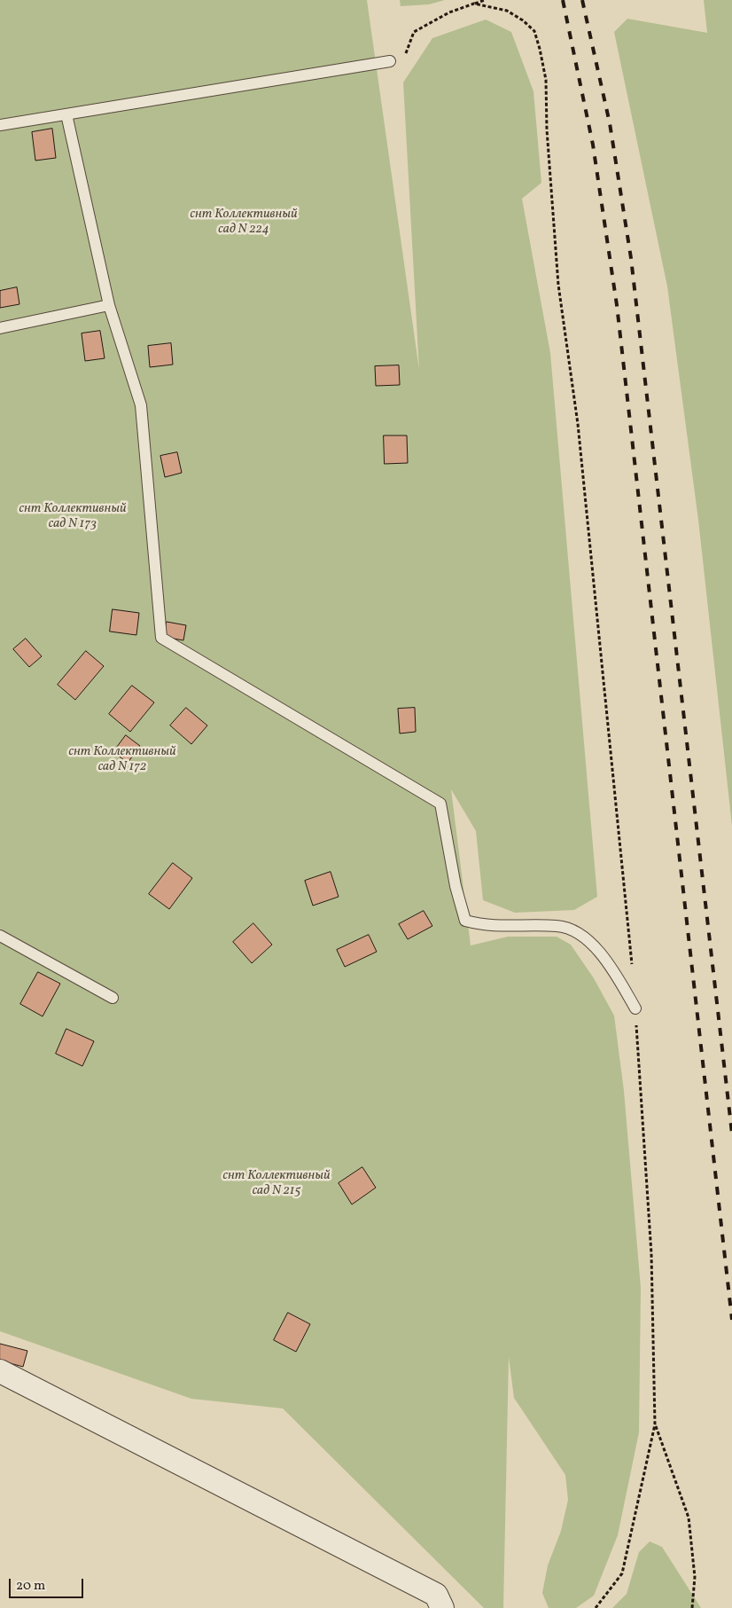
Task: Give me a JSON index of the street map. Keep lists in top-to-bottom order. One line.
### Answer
{"parks":["снт Коллективный сад N 224","снт Коллективный сад N 173","снт Коллективный сад N 172","снт Коллективный сад N 215"],"scale_bar":"20 m"}
